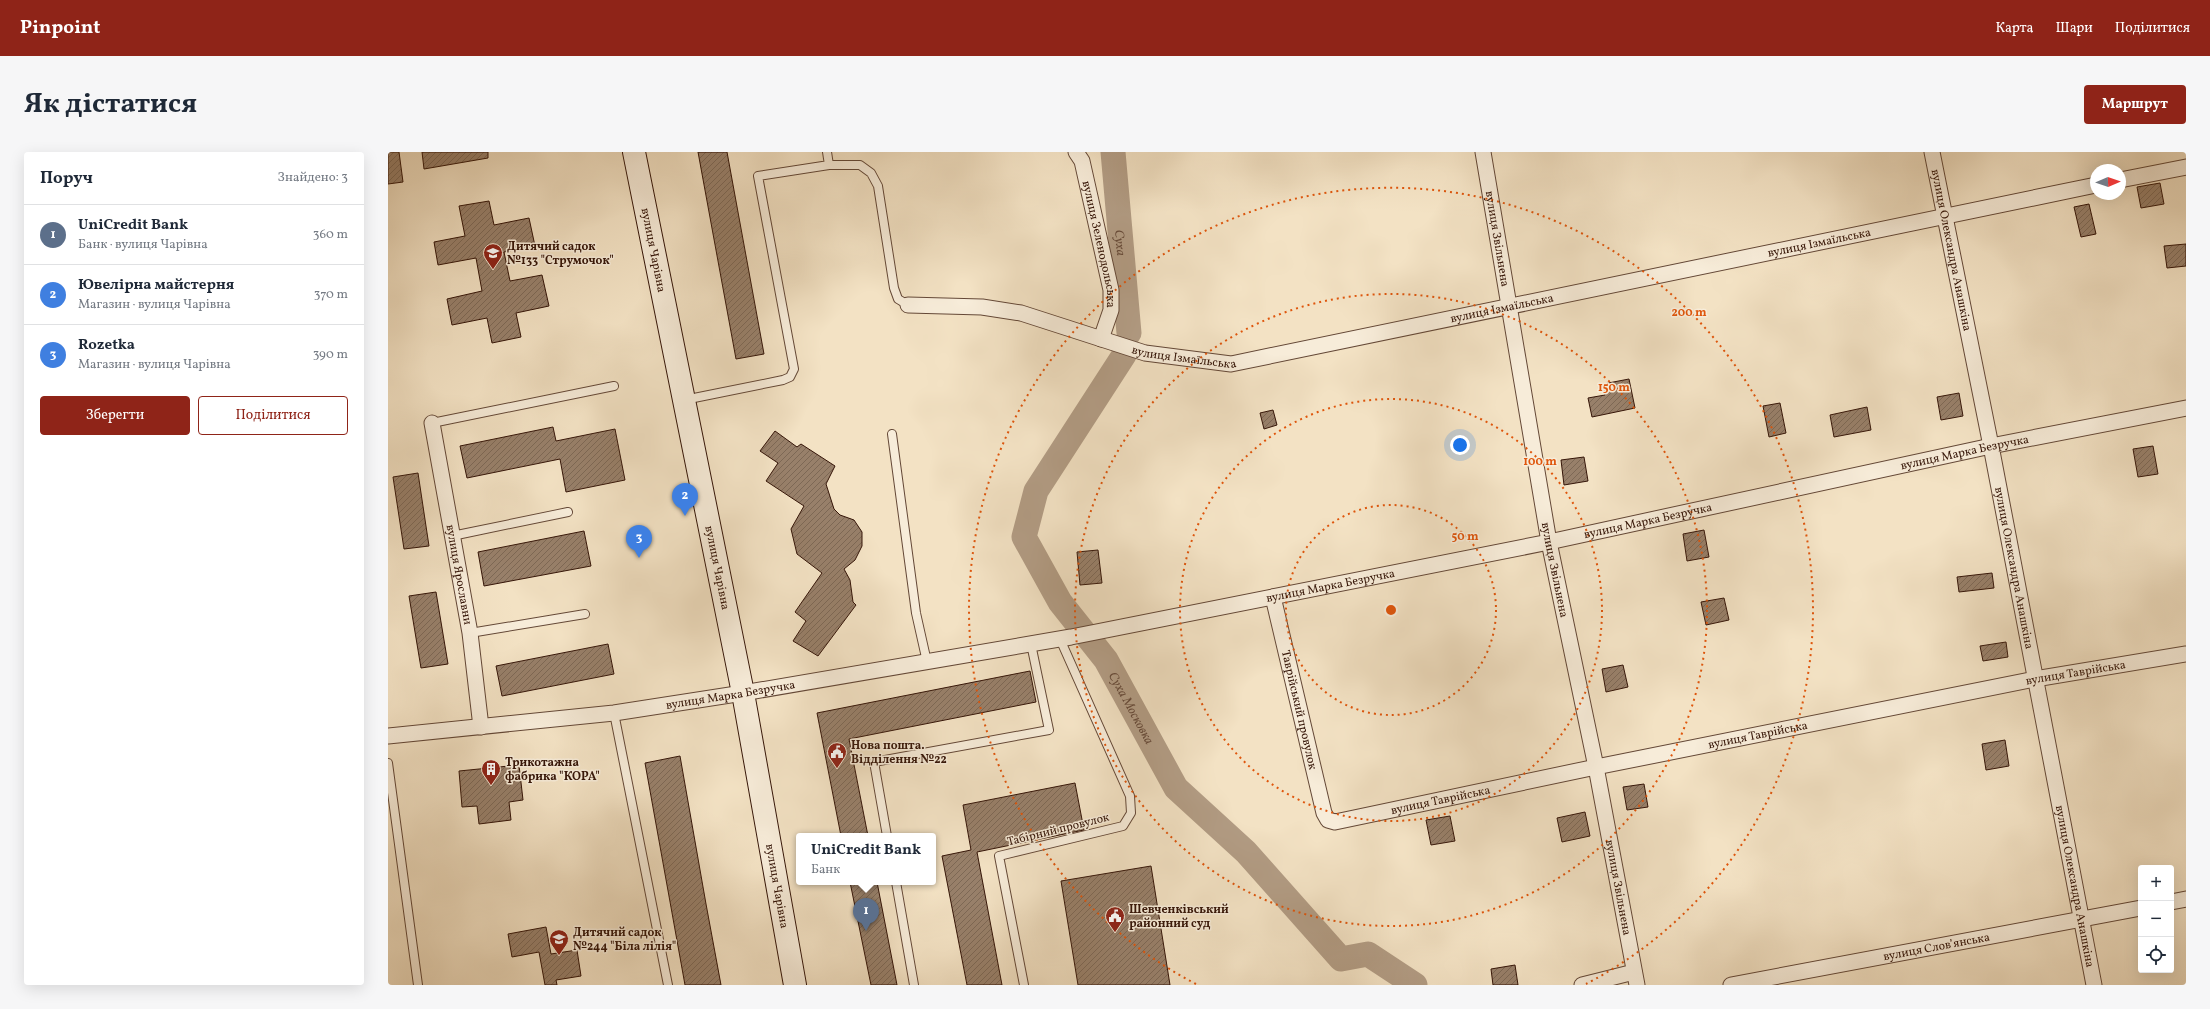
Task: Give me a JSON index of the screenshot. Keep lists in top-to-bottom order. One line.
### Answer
{"streets":{"street":["вулиця Звільнена","вулиця Ізмаїльська","вулиця Зеленодольська","вулиця Чарівна","вулиця Олександра Анашкіна","вулиця Марка Безручка","вулиця Ярославни","вулиця Таврійська","Таврійський провулок","вулиця Слов’янська"],"lane":["Табірний провулок"]},"crossings":[["вулиця Звільнена","вулиця Ізмаїльська"],["вулиця Звільнена","вулиця Марка Безручка"],["вулиця Звільнена","вулиця Таврійська"],["вулиця Ізмаїльська","вулиця Зеленодольська"],["вулиця Ізмаїльська","вулиця Олександра Анашкіна"],["вулиця Чарівна","вулиця Марка Безручка"],["вулиця Олександра Анашкіна","вулиця Марка Безручка"],["вулиця Олександра Анашкіна","вулиця Таврійська"],["вулиця Олександра Анашкіна","вулиця Слов’янська"],["вулиця Марка Безручка","вулиця Ярославни"],["вулиця Марка Безручка","Таврійський провулок"],["вулиця Марка Безручка","Табірний провулок"],["вулиця Таврійська","Таврійський провулок"]],"water":["Суха","Суха Московка"],"places":{"school or university":["Дитячий садок №133 \"Струмочок\"","Дитячий садок №244 \"Біла лілія\""],"public building":["Нова пошта. Відділення №22","Шевченківський районний суд"],"building":["Трикотажна фабрика \"КОРА\""]},"north":"right","page":{"header":"Pinpoint","nav":["Карта","Шари","Поділитися"],"title":"Як дістатися","buttons":["Маршрут",["Зберегти","Поділитися"]],"heading":["Поруч","Знайдено: 3"],"list":[{"mark":"1","name":"UniCredit Bank","note":"Банк · вулиця Чарівна","value":"360 m"},{"mark":"2","name":"Ювелірна майстерня","note":"Магазин · вулиця Чарівна","value":"370 m"},{"mark":"3","name":"Rozetka","note":"Магазин · вулиця Чарівна","value":"390 m"}],"pins":["2","3","1"],"popup":["UniCredit Bank","Банк"],"map_buttons":["+","−"]},"rings":["200 m","150 m","100 m","50 m"]}
